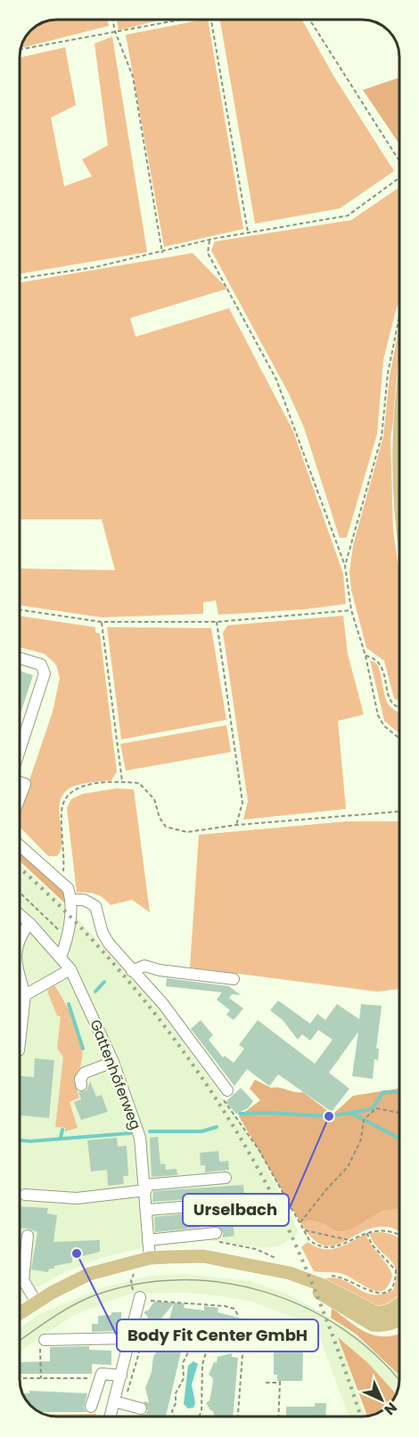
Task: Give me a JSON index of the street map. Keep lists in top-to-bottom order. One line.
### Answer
{"streets":{"street":["Gattenhöferweg"]},"places":["Urselbach","Body Fit Center GmbH"],"north":"bottom right"}
